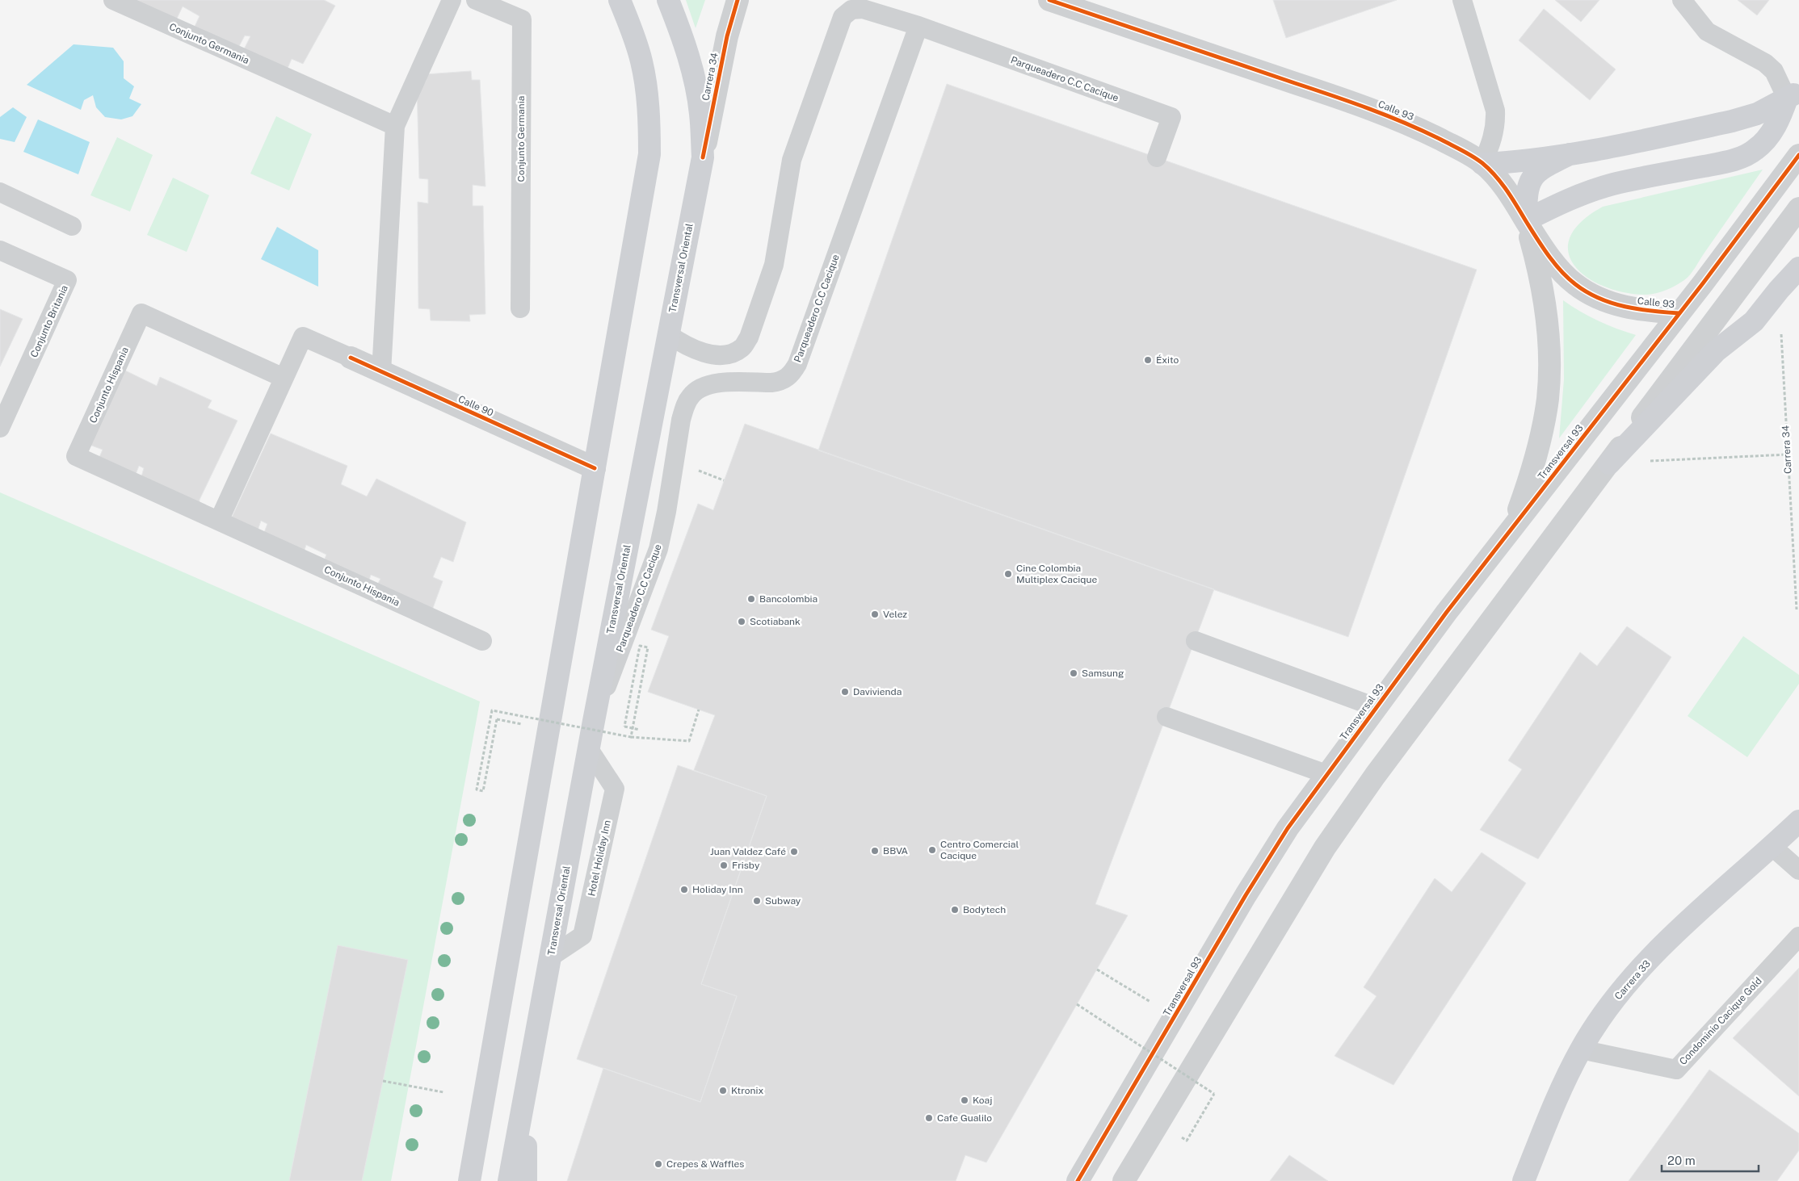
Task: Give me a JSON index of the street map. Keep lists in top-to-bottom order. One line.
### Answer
{"streets":{"main road":["Transversal Oriental","Carrera 33"],"street":["Carrera 34","Calle 93","Calle 90","Transversal 93"],"lane":["Conjunto Germania","Parqueadero C.C Cacique","Conjunto Britania","Conjunto Hispania","Hotel Holiday Inn","Condominio Cacique Gold"]},"crossings":[["Carrera 34","Transversal Oriental"],["Parqueadero C.C Cacique","Transversal Oriental"],["Calle 93","Transversal 93"],["Transversal Oriental","Hotel Holiday Inn"],["Carrera 33","Condominio Cacique Gold"]],"places":["Éxito","Cine Colombia Multiplex Cacique","Bancolombia","Velez","Scotiabank","Samsung","Davivienda","Centro Comercial Cacique","BBVA","Juan Valdez Café","Frisby","Holiday Inn","Subway","Bodytech","Ktronix","Koaj","Cafe Gualilo","Crepes & Waffles"],"scale_bar":"20 m"}
